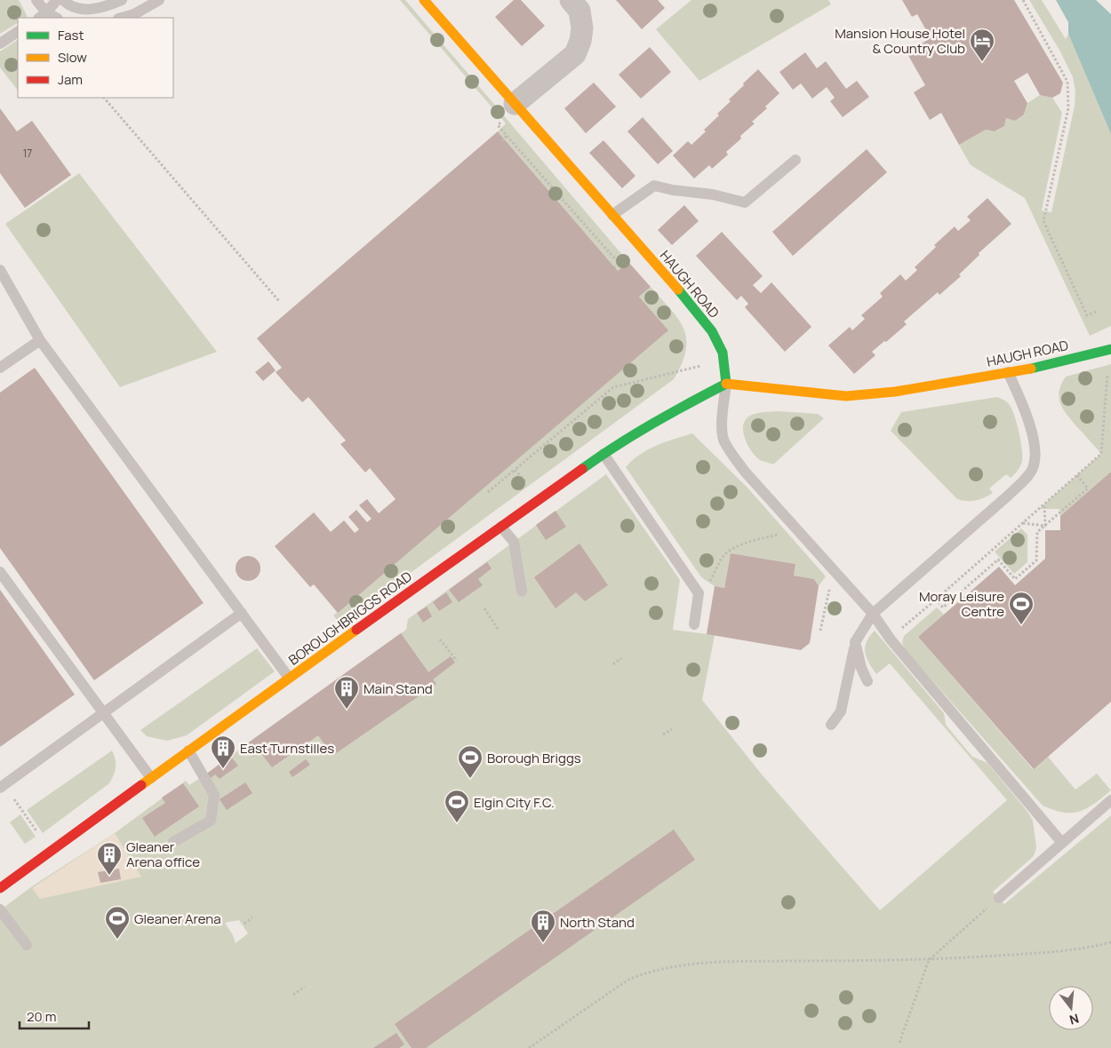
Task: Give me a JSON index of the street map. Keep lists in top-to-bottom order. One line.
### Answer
{"streets":{"street":["HAUGH ROAD","BOROUGHBRIGGS ROAD"]},"crossings":[["HAUGH ROAD","BOROUGHBRIGGS ROAD"]],"places":{"hotel":["Mansion House Hotel & Country Club"],"sports":["Moray Leisure Centre","Borough Briggs","Elgin City F.C.","Gleaner Arena"],"building":["Main Stand","East Turnstilles","Gleaner Arena office","North Stand"]},"house_numbers":["17"],"legend":["Fast","Slow","Jam"],"scale_bar":"20 m","north":"bottom"}
